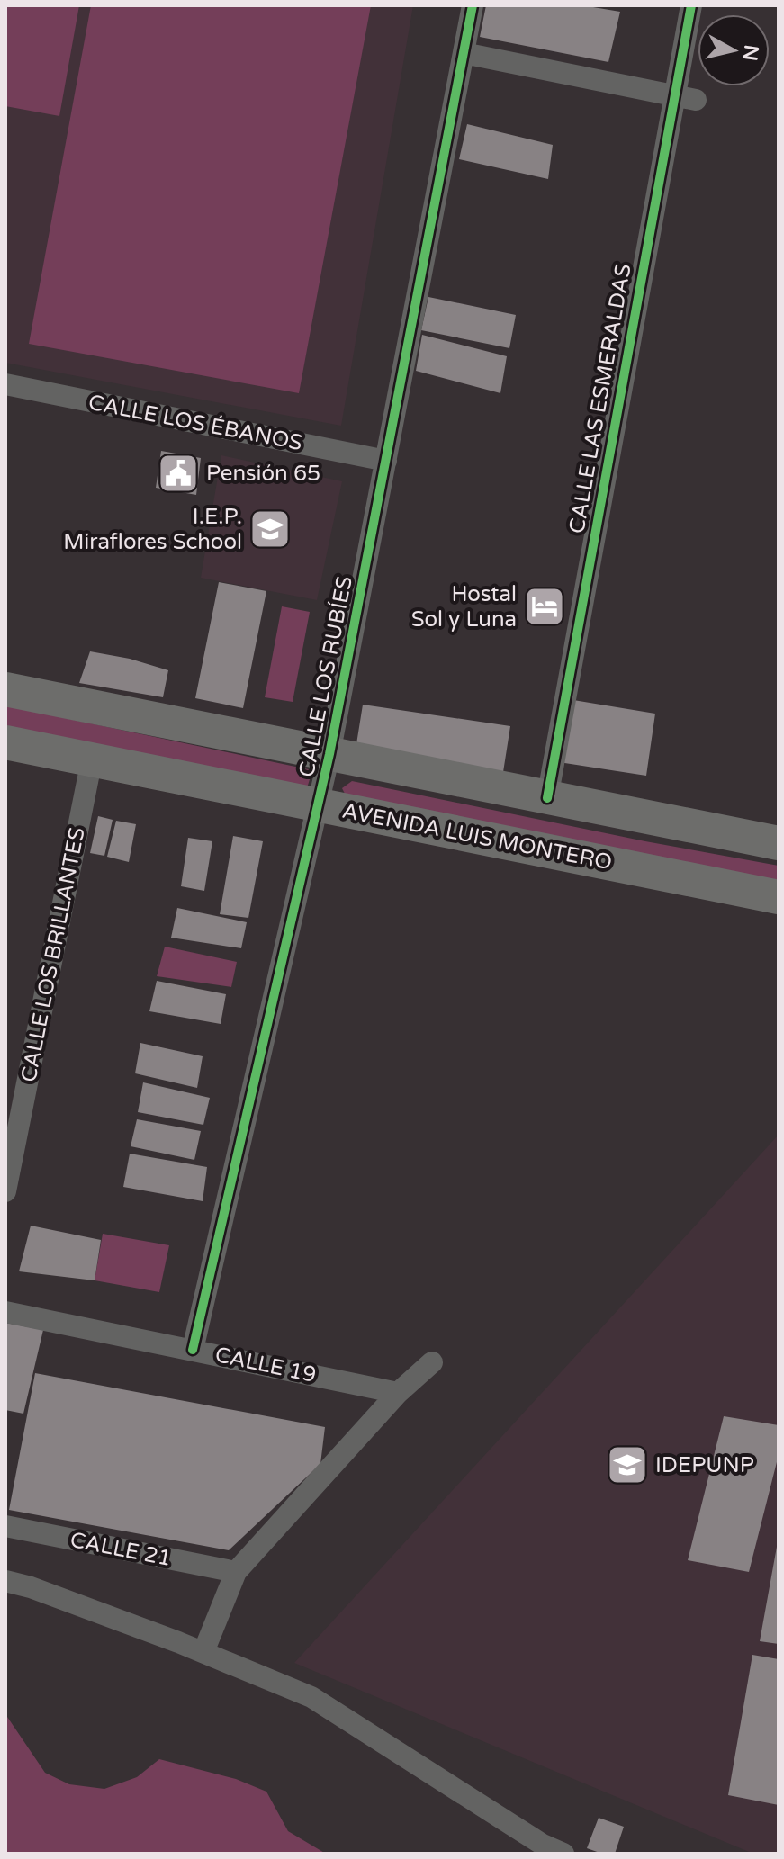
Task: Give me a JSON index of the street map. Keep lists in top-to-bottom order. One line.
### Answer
{"streets":{"main road":["AVENIDA LUIS MONTERO"],"street":["CALLE LAS ESMERALDAS","CALLE LOS ÉBANOS","CALLE LOS RUBÍES","CALLE LOS BRILLANTES","CALLE 19","CALLE 21"]},"crossings":[["CALLE LOS ÉBANOS","CALLE LOS RUBÍES"],["CALLE LOS RUBÍES","AVENIDA LUIS MONTERO"],["CALLE LOS RUBÍES","CALLE 19"],["AVENIDA LUIS MONTERO","CALLE LOS BRILLANTES"]],"places":{"public building":["Pensión 65"],"school or university":["I.E.P. Miraflores School","IDEPUNP"],"hotel":["Hostal Sol y Luna"]},"north":"right"}
